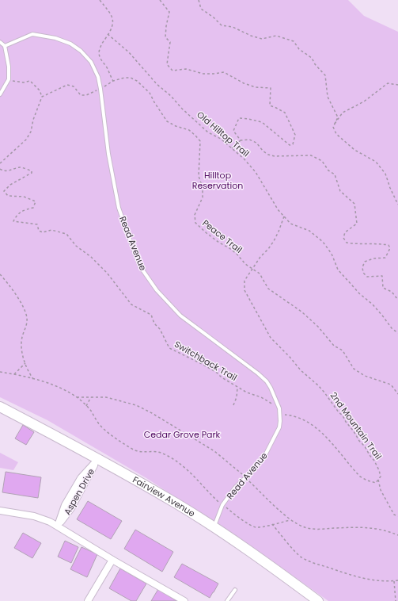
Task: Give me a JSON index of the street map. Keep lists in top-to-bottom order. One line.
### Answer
{"streets":{"main road":["Fairview Avenue"],"street":["Aspen Drive"],"lane":["Read Avenue"],"path":["Old Hilltop Trail","Peace Trail","Switchback Trail","2nd Mountain Trail"]},"crossings":[["Old Hilltop Trail","2nd Mountain Trail"],["Peace Trail","Read Avenue"],["Peace Trail","2nd Mountain Trail"],["Read Avenue","Switchback Trail"],["Read Avenue","Fairview Avenue"],["Aspen Drive","Fairview Avenue"]],"parks":["Hilltop Reservation","Cedar Grove Park"]}
